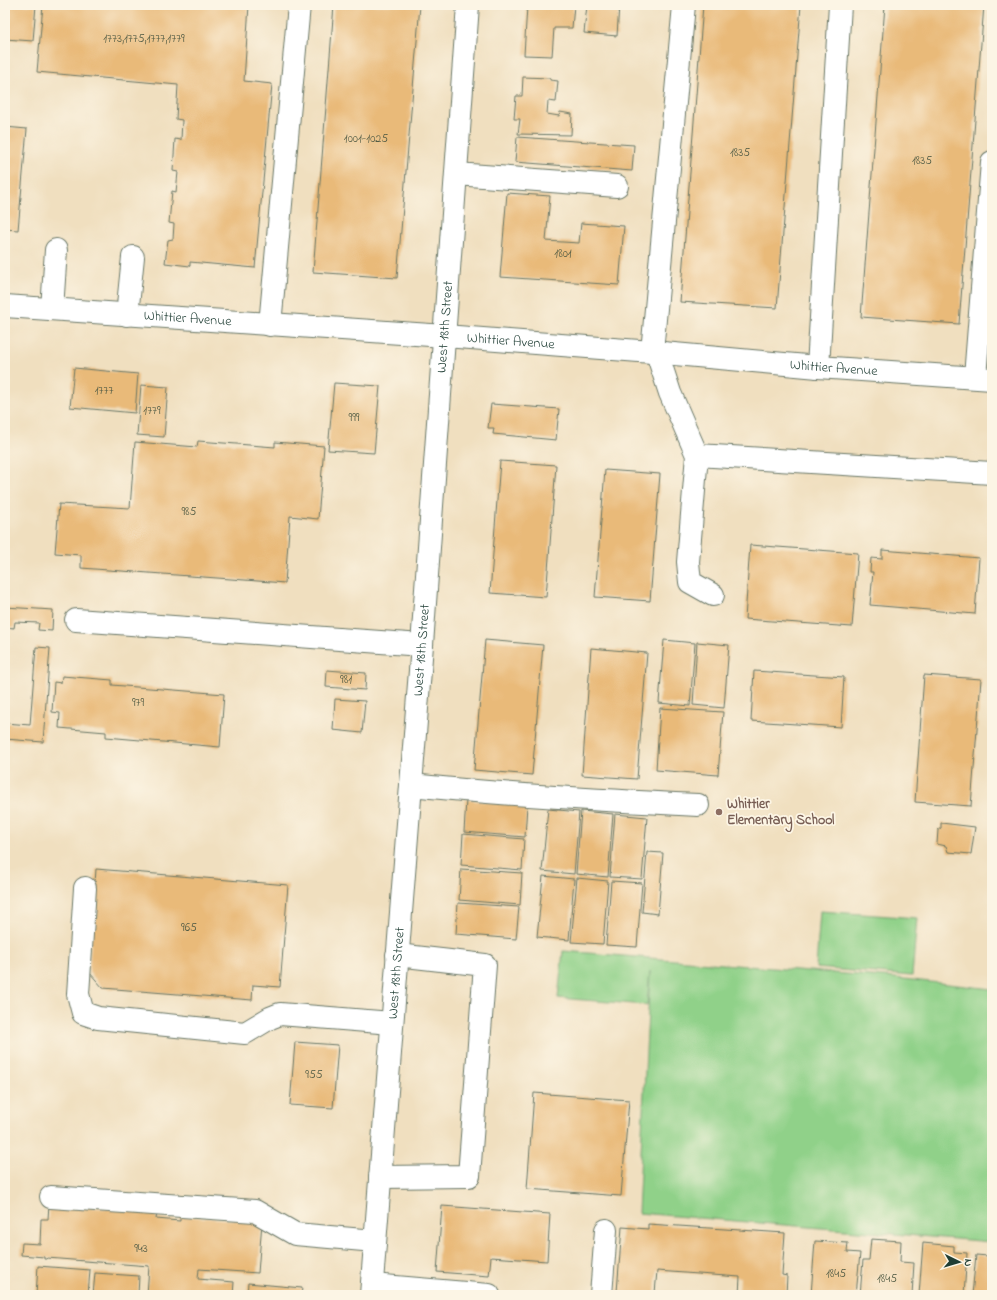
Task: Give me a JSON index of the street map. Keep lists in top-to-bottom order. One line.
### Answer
{"streets":{"street":["Whittier Avenue","West 18th Street"]},"crossings":[["Whittier Avenue","West 18th Street"]],"places":["Whittier Elementary School"],"house_numbers":["1773,1775,1777,1779","1001-1025","1835","1835","1801","1777","1779","999","985","981","979","965","955","943","1845","1845"],"north":"right"}
